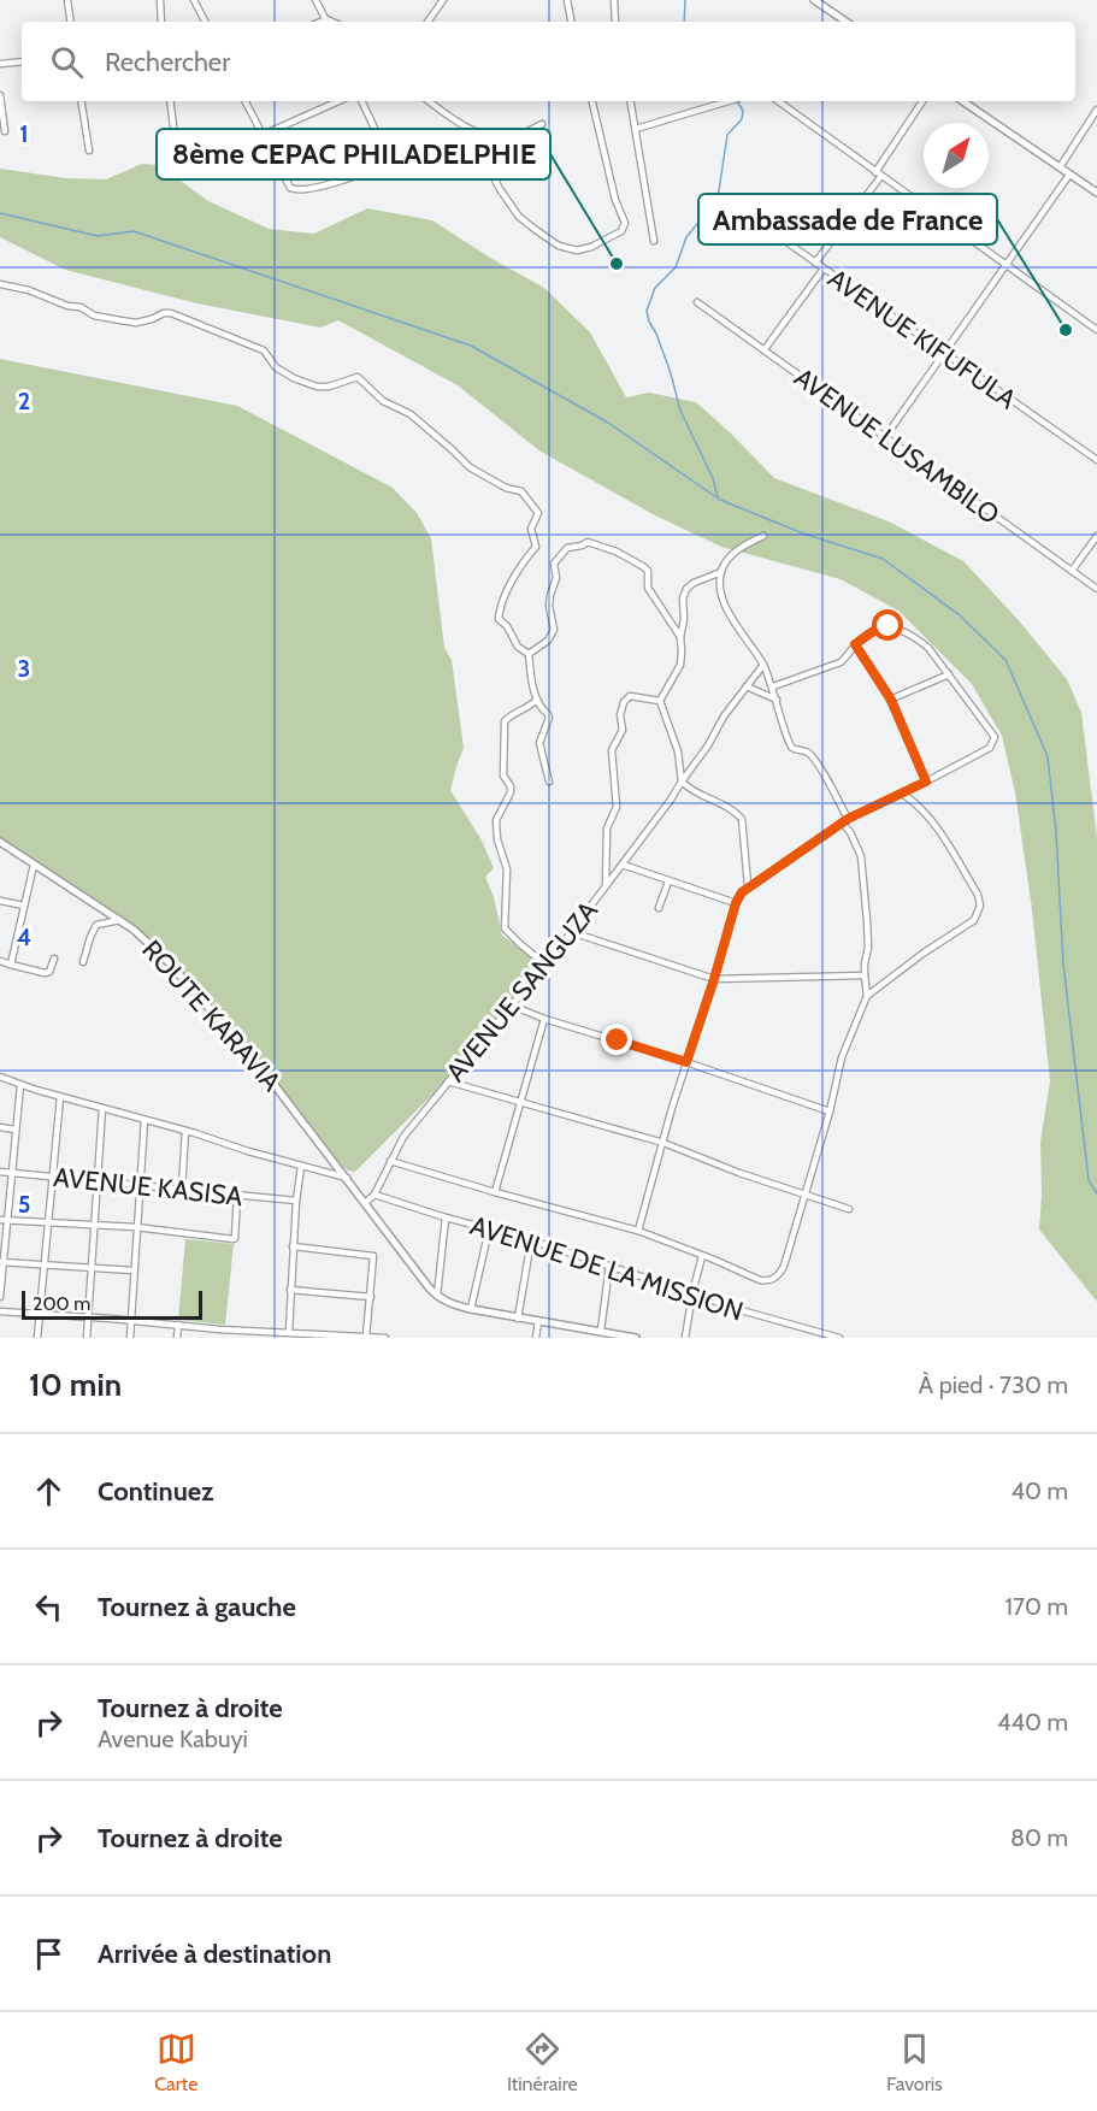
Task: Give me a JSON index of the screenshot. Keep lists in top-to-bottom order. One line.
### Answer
{"streets":{"street":["AVENUE KIFUFULA","AVENUE LUSAMBILO","AVENUE SANGUZA","ROUTE KARAVIA","AVENUE KASISA","AVENUE DE LA MISSION"]},"crossings":[["AVENUE SANGUZA","ROUTE KARAVIA"],["AVENUE SANGUZA","AVENUE DE LA MISSION"]],"places":["8ème CEPAC PHILADELPHIE","Ambassade de France"],"scale_bar":"200 m","north":"top right","page":{"search":"Rechercher","scale":"200 m","heading":["10 min","À pied · 730 m"],"list":[["Continuez","40 m"],["Tournez à gauche","170 m"],["Tournez à droite","Avenue Kabuyi","440 m"],["Tournez à droite","80 m"],"Arrivée à destination"],"nav":["Carte","Itinéraire","Favoris"]},"grid":{"rows":["1","2","3","4","5"]}}
